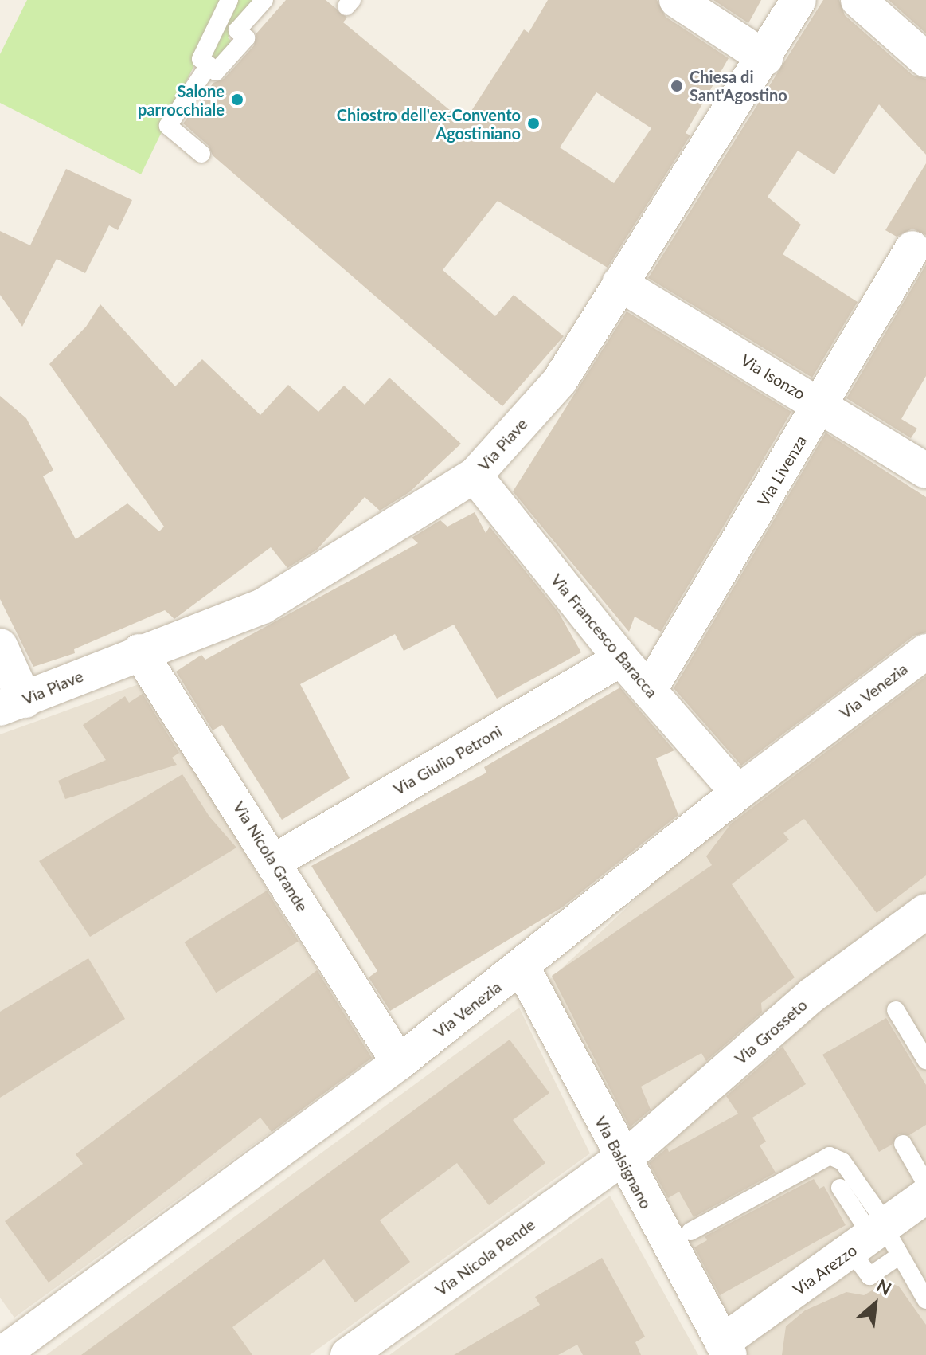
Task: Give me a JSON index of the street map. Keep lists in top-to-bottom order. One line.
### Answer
{"streets":{"street":["Via Isonzo","Via Piave","Via Livenza","Via Francesco Baracca","Via Venezia","Via Giulio Petroni","Via Nicola Grande","Via Grosseto","Via Balsignano","Via Nicola Pende","Via Arezzo"]},"crossings":[["Via Isonzo","Via Piave"],["Via Isonzo","Via Livenza"],["Via Piave","Via Francesco Baracca"],["Via Piave","Via Nicola Grande"],["Via Livenza","Via Francesco Baracca"],["Via Francesco Baracca","Via Venezia"],["Via Francesco Baracca","Via Giulio Petroni"],["Via Venezia","Via Nicola Grande"],["Via Venezia","Via Balsignano"],["Via Giulio Petroni","Via Nicola Grande"],["Via Grosseto","Via Balsignano"],["Via Grosseto","Via Nicola Pende"],["Via Balsignano","Via Nicola Pende"],["Via Balsignano","Via Arezzo"]],"places":["Chiesa di Sant'Agostino","Salone parrocchiale","Chiostro dell'ex-Convento Agostiniano"],"north":"top right"}
